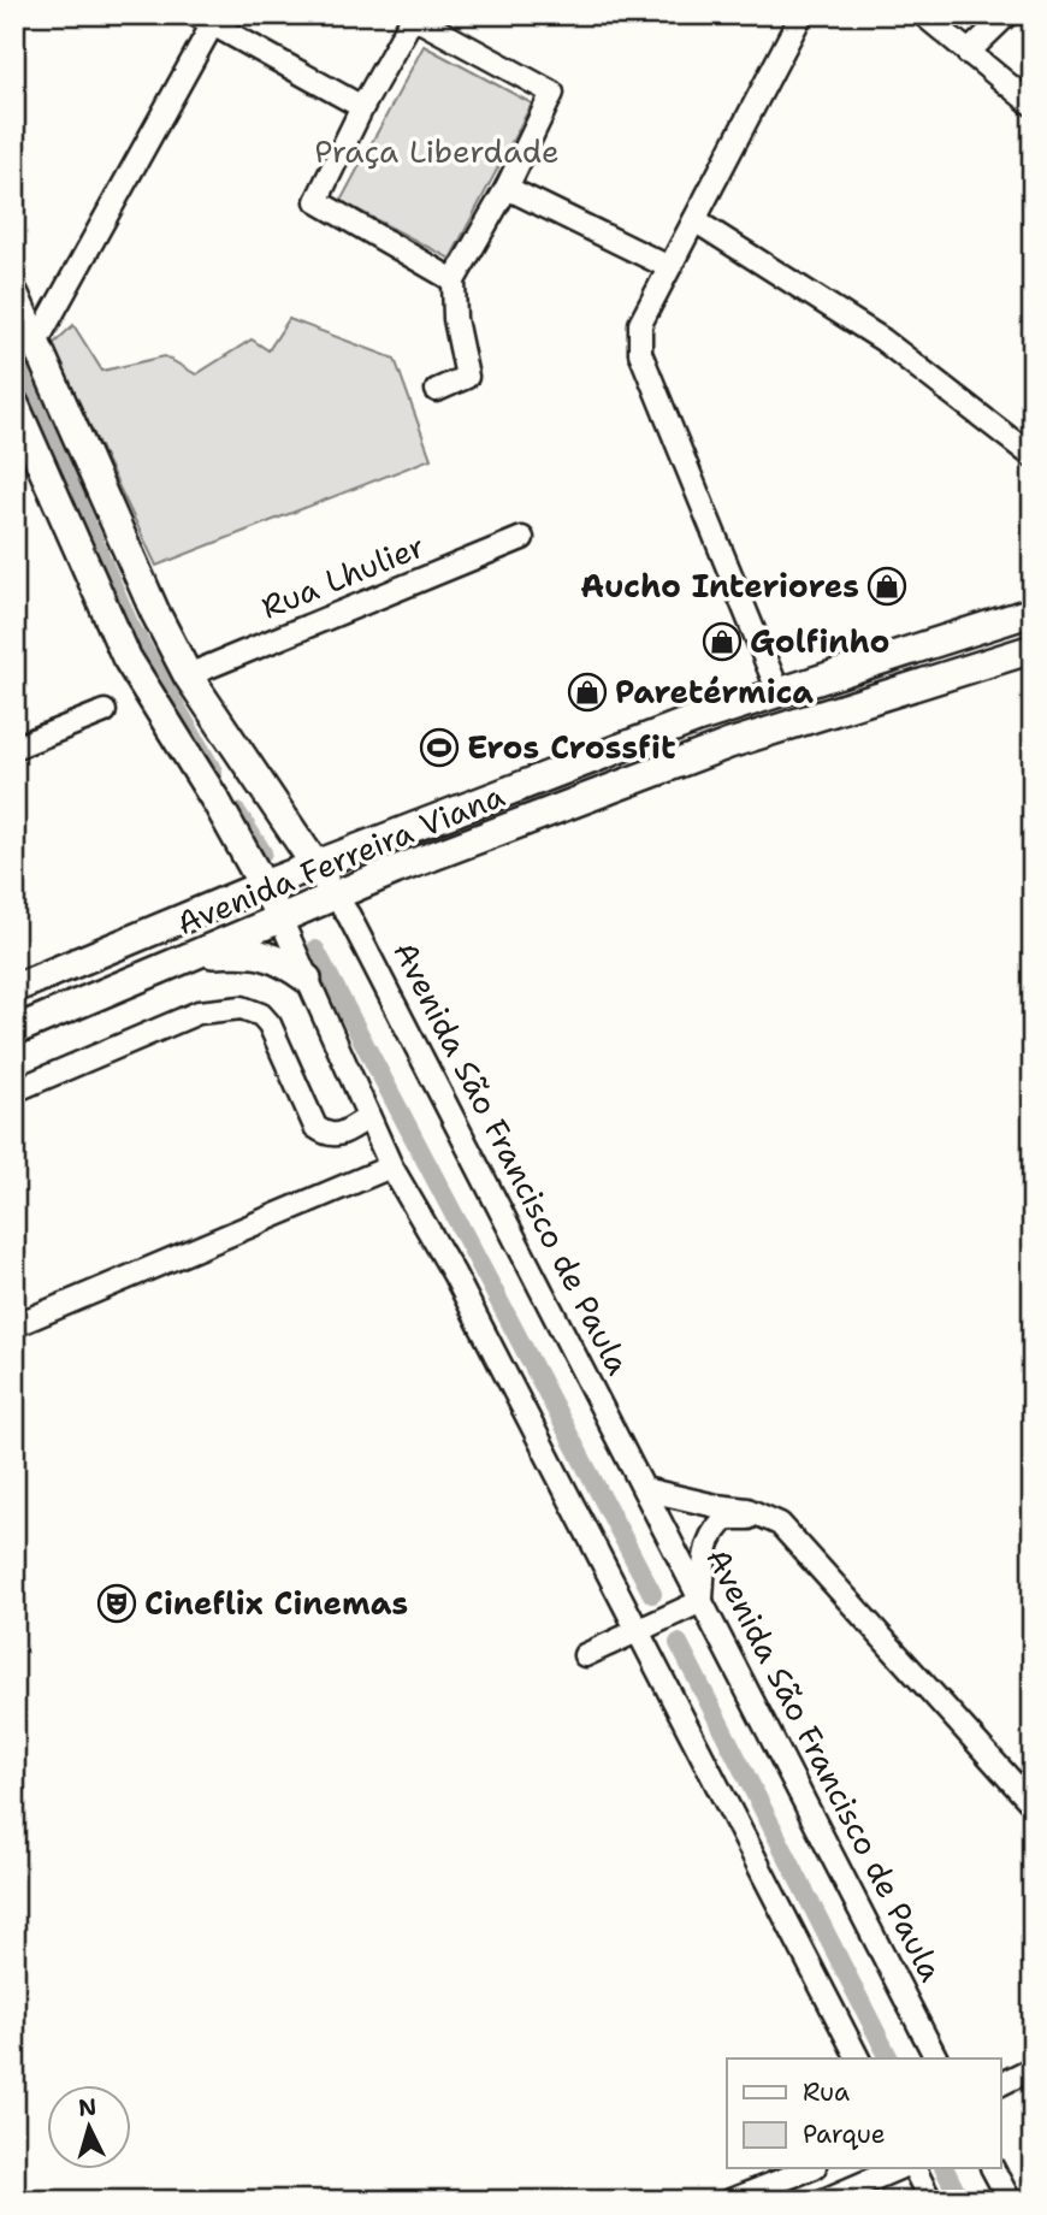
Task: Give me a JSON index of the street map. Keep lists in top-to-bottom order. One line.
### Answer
{"streets":{"main road":["Avenida Ferreira Viana","Avenida São Francisco de Paula"],"street":["Rua Lhulier"]},"crossings":[["Rua Lhulier","Avenida São Francisco de Paula"],["Avenida Ferreira Viana","Avenida São Francisco de Paula"]],"parks":["Praça Liberdade"],"places":{"shop":["Aucho Interiores","Golfinho","Paretérmica"],"sports":["Eros Crossfit"],"theatre":["Cineflix Cinemas"]},"legend":["Rua","Parque"],"north":"top"}
